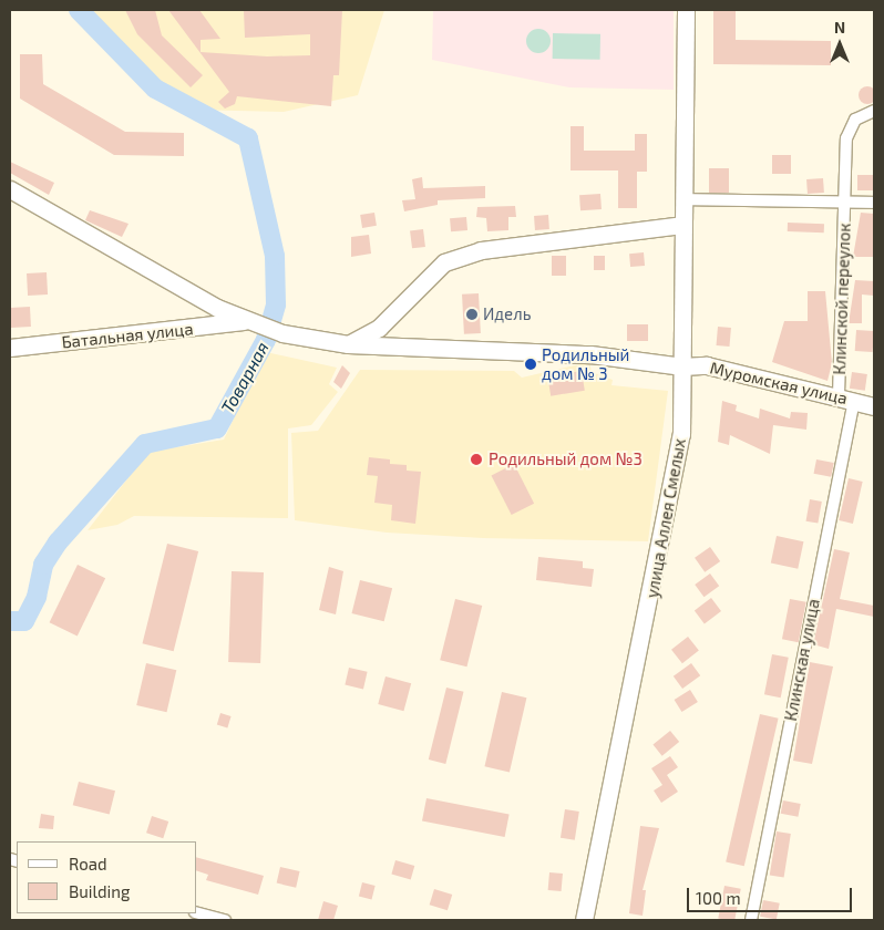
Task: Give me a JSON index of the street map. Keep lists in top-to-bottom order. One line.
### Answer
{"streets":{"main road":["Батальная улица","Муромская улица","улица Аллея Смелых"],"street":["Клинской переулок","Клинская улица"]},"crossings":[["Клинской переулок","Муромская улица"],["Клинской переулок","улица Аллея Смелых"],["Клинской переулок","Клинская улица"],["Батальная улица","Муромская улица"],["Муромская улица","улица Аллея Смелых"],["Муромская улица","Клинская улица"]],"water":["Товарная"],"places":["Идель","Родильный дом № 3","Родильный дом №3"],"legend":["Road","Building"],"scale_bar":"100 m","north":"top"}
